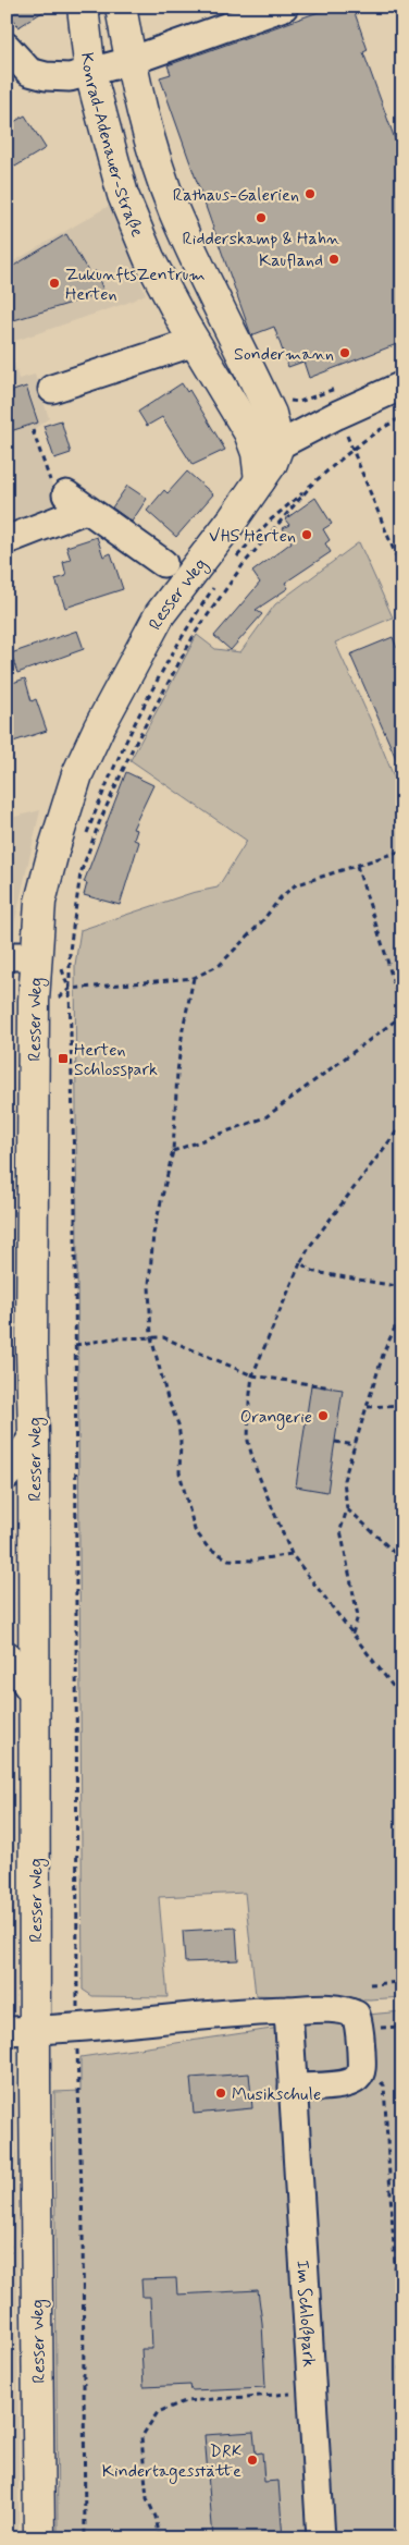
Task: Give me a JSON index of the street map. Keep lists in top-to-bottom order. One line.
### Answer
{"streets":{"main road":["Konrad-Adenauer-Straße","Resser Weg"],"street":["Im Schloßpark"]},"crossings":[["Konrad-Adenauer-Straße","Resser Weg"]],"places":{"other":["Rathaus-Galerien","Ridderskamp & Hahn","Kaufland","ZukunftsZentrum Herten","Sondermann","VHS Herten","Orangerie","Musikschule","DRK Kindertagesstätte"],"transit":["Herten Schlosspark"]}}
